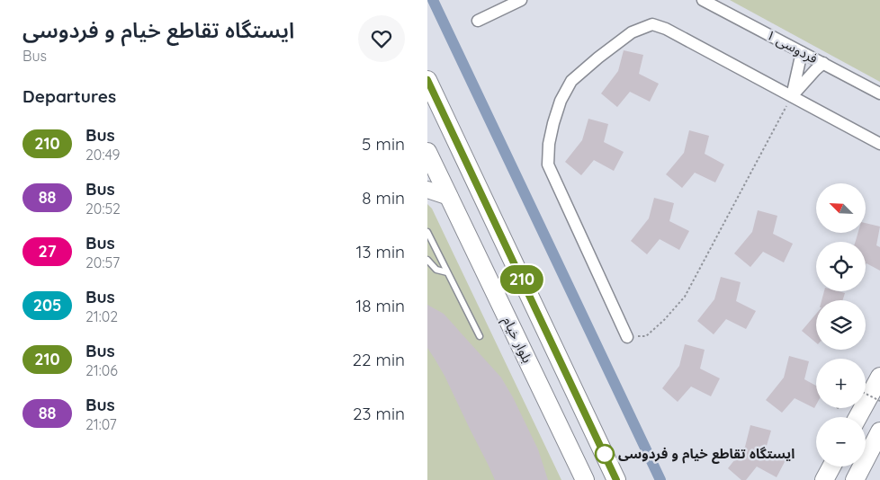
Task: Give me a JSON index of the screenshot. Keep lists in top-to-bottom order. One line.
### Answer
{"streets":{"main road":["بلوار خیام"],"street":["فردوسی ۱"]},"places":["ایستگاه تقاطع خیام و فردوسی"],"lines":["bus line 210"],"north":"top left","page":{"heading":[["ایستگاه تقاطع خیام و فردوسی","Bus"],"Departures"],"on_map":"210","list":[{"mark":"210","name":"Bus","note":"20:49","value":"5 min"},{"mark":"88","name":"Bus","note":"20:52","value":"8 min"},{"mark":"27","name":"Bus","note":"20:57","value":"13 min"},{"mark":"205","name":"Bus","note":"21:02","value":"18 min"},{"mark":"210","name":"Bus","note":"21:06","value":"22 min"},{"mark":"88","name":"Bus","note":"21:07","value":"23 min"}],"map_buttons":["+","−"]}}
